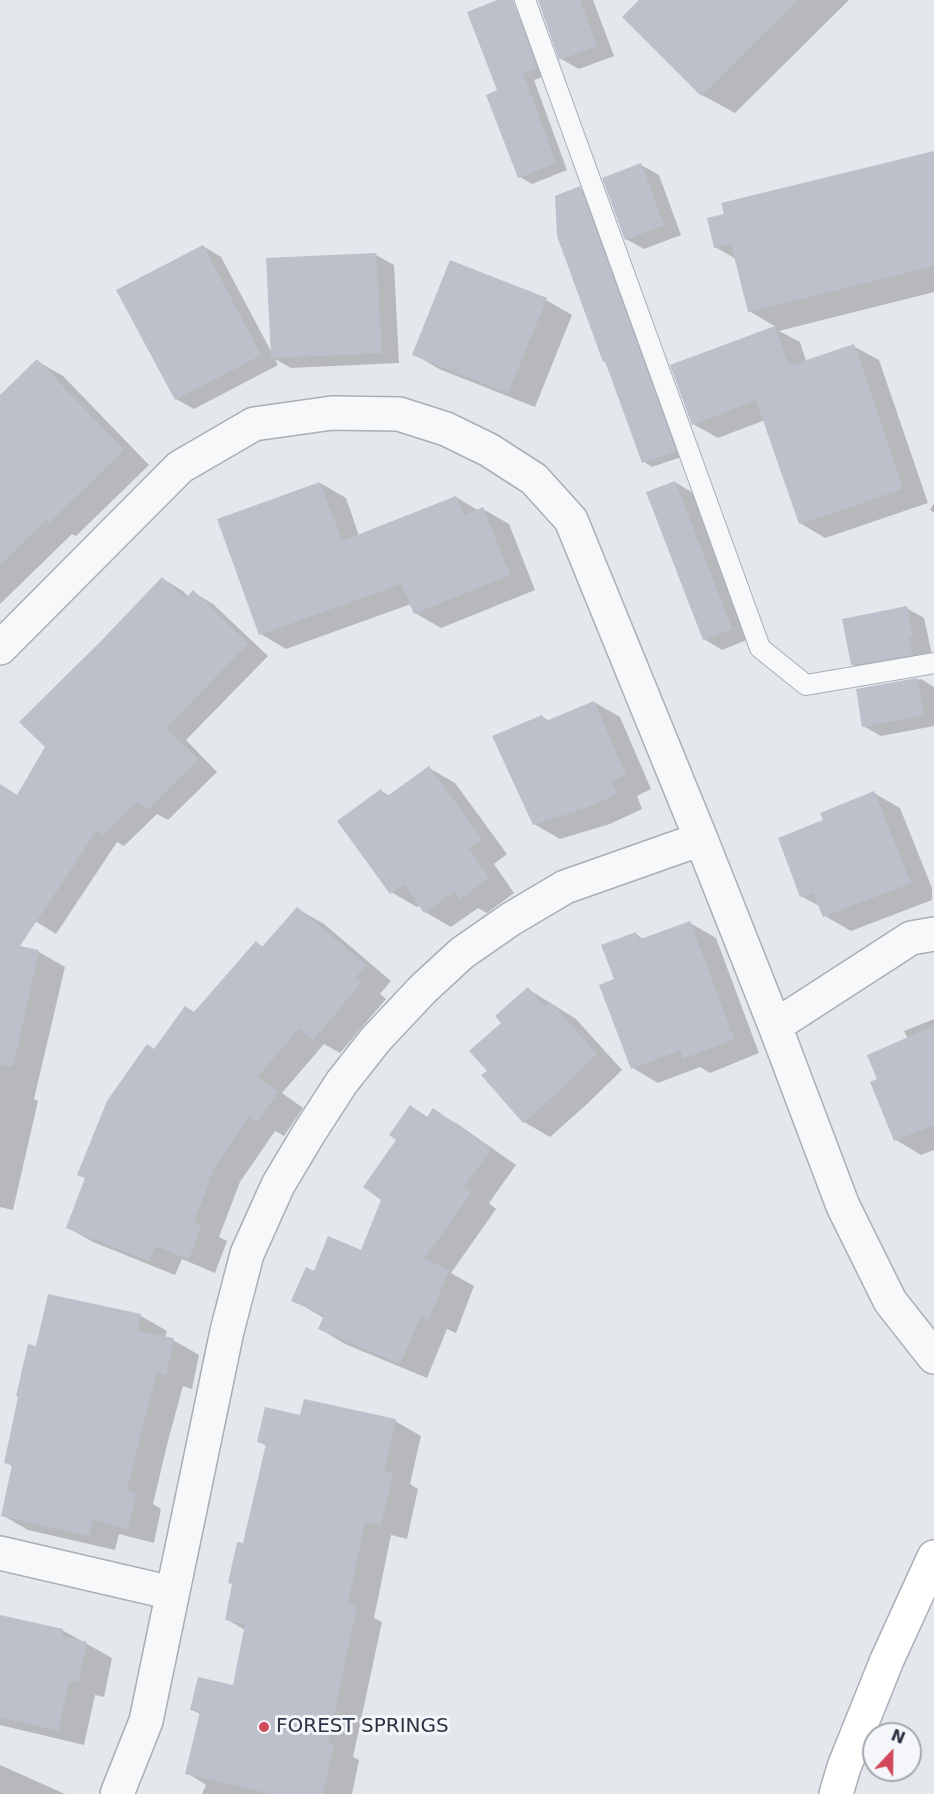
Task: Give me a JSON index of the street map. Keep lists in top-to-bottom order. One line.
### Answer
{"places":["FOREST SPRINGS"],"north":"top"}
